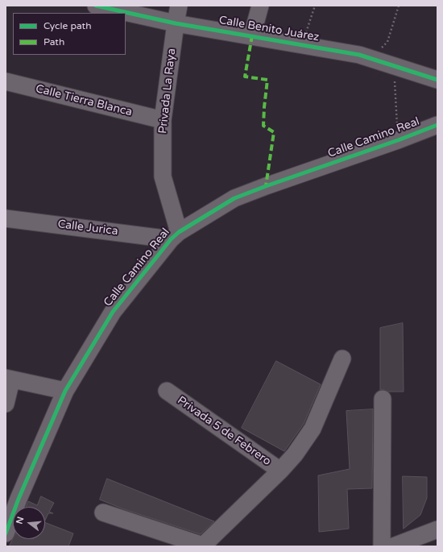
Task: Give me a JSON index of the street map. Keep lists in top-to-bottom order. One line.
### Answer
{"streets":{"street":["Calle Benito Juárez","Privada La Raya","Calle Tierra Blanca","Calle Camino Real","Calle Jurica","Privada 5 de Febrero"]},"crossings":[["Calle Benito Juárez","Privada La Raya"],["Privada La Raya","Calle Tierra Blanca"],["Privada La Raya","Calle Camino Real"],["Privada La Raya","Calle Jurica"],["Calle Camino Real","Calle Jurica"]],"legend":["Cycle path","Path"],"north":"left"}
